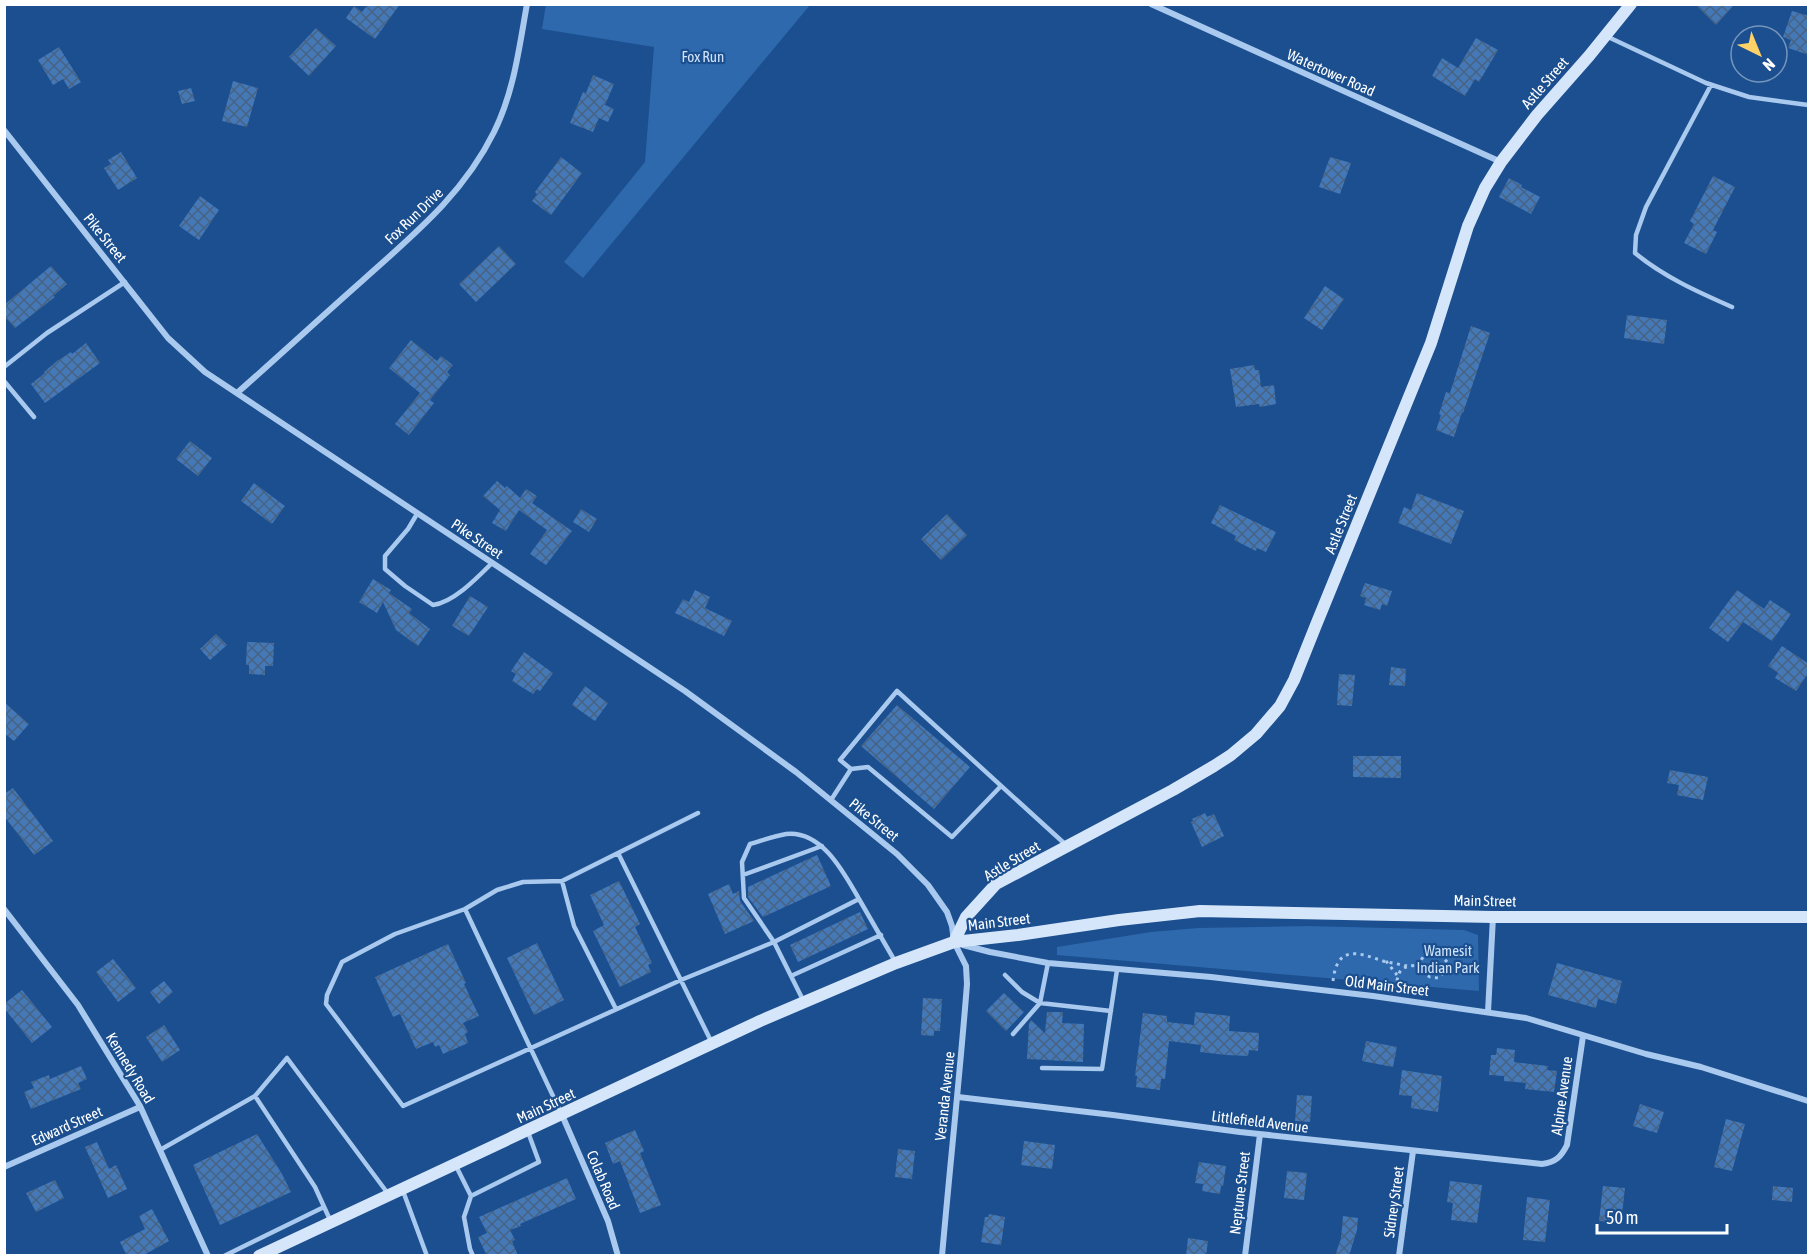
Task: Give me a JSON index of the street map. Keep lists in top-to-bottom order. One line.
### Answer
{"streets":{"main road":["Astle Street","Main Street"],"street":["Watertower Road","Fox Run Drive","Pike Street","Old Main Street","Kennedy Road","Veranda Avenue","Alpine Avenue","Littlefield Avenue","Edward Street","Colab Road","Neptune Street","Sidney Street"]},"crossings":[["Watertower Road","Astle Street"],["Astle Street","Pike Street"],["Astle Street","Main Street"],["Astle Street","Old Main Street"],["Astle Street","Veranda Avenue"],["Fox Run Drive","Pike Street"],["Pike Street","Main Street"],["Pike Street","Old Main Street"],["Pike Street","Veranda Avenue"],["Main Street","Old Main Street"],["Main Street","Veranda Avenue"],["Main Street","Colab Road"],["Old Main Street","Veranda Avenue"],["Old Main Street","Alpine Avenue"],["Kennedy Road","Edward Street"],["Veranda Avenue","Littlefield Avenue"],["Alpine Avenue","Littlefield Avenue"],["Littlefield Avenue","Neptune Street"],["Littlefield Avenue","Sidney Street"]],"parks":["Fox Run","Wamesit Indian Park"],"scale_bar":"50 m","north":"bottom right"}
